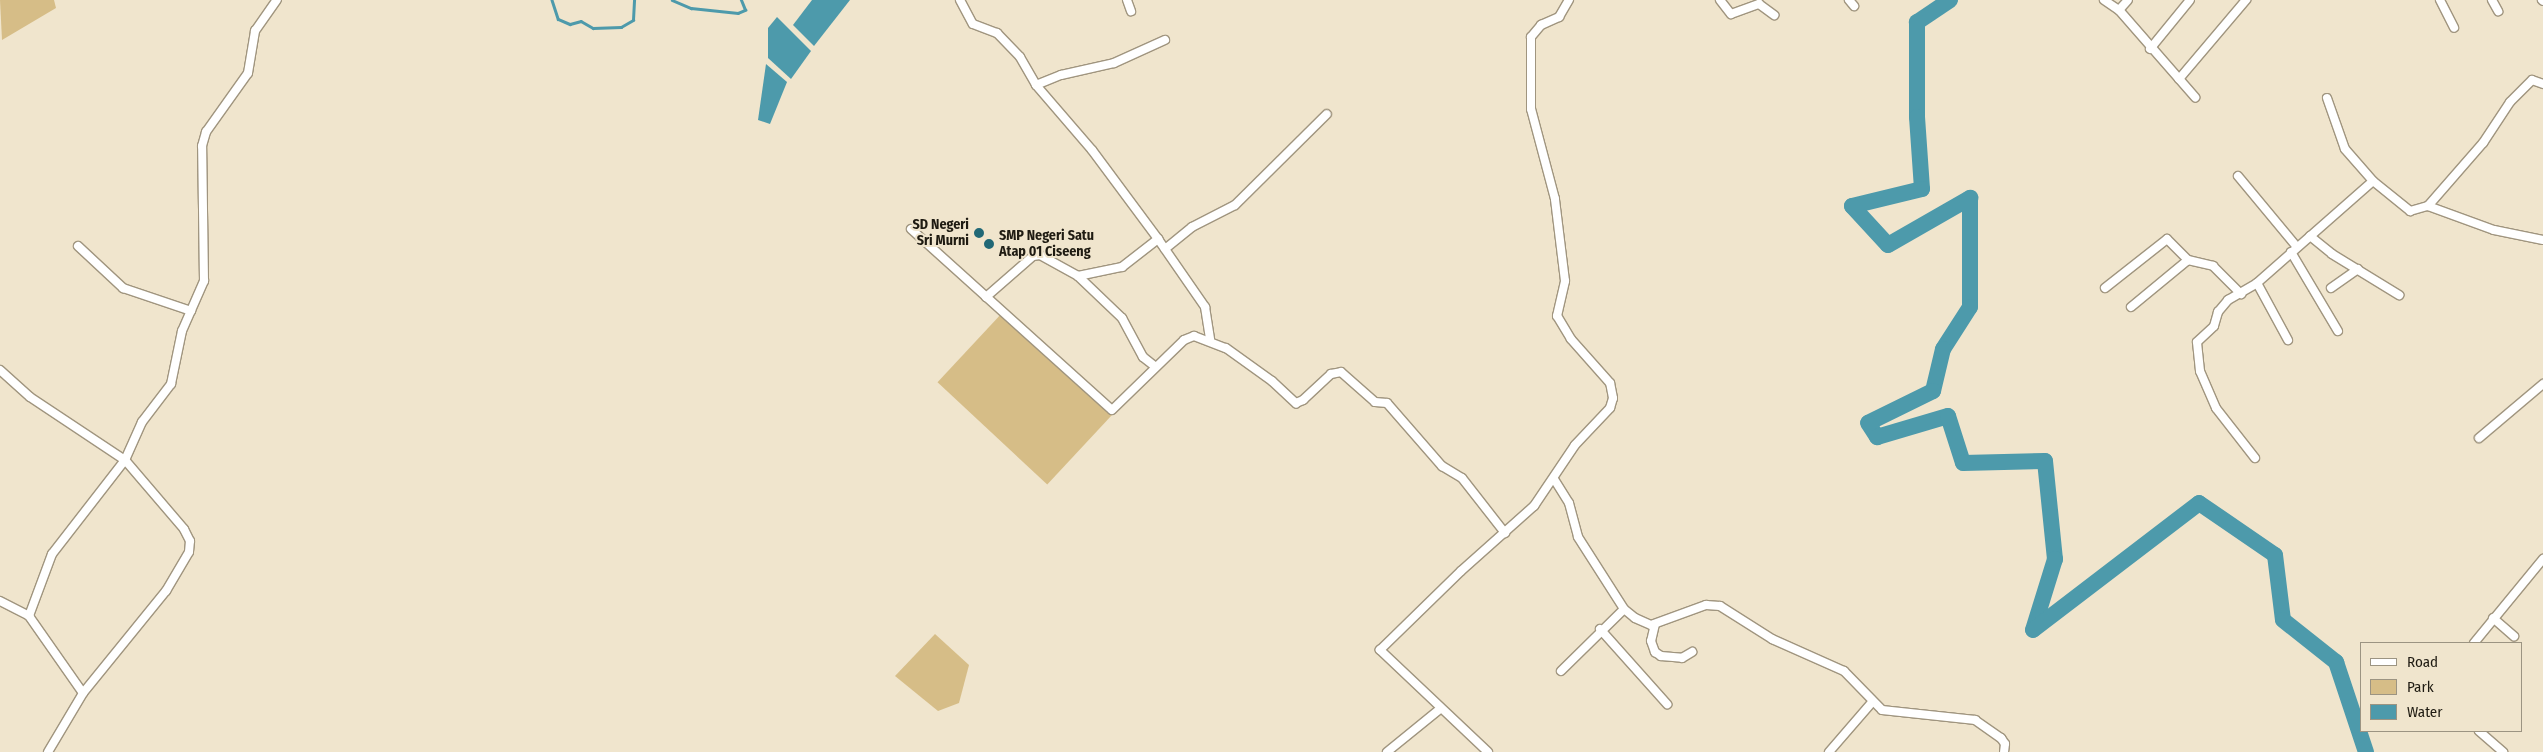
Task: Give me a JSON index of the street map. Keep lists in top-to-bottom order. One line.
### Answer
{"places":["SD Negeri Sri Murni","SMP Negeri Satu Atap 01 Ciseeng"],"legend":["Road","Park","Water"]}
